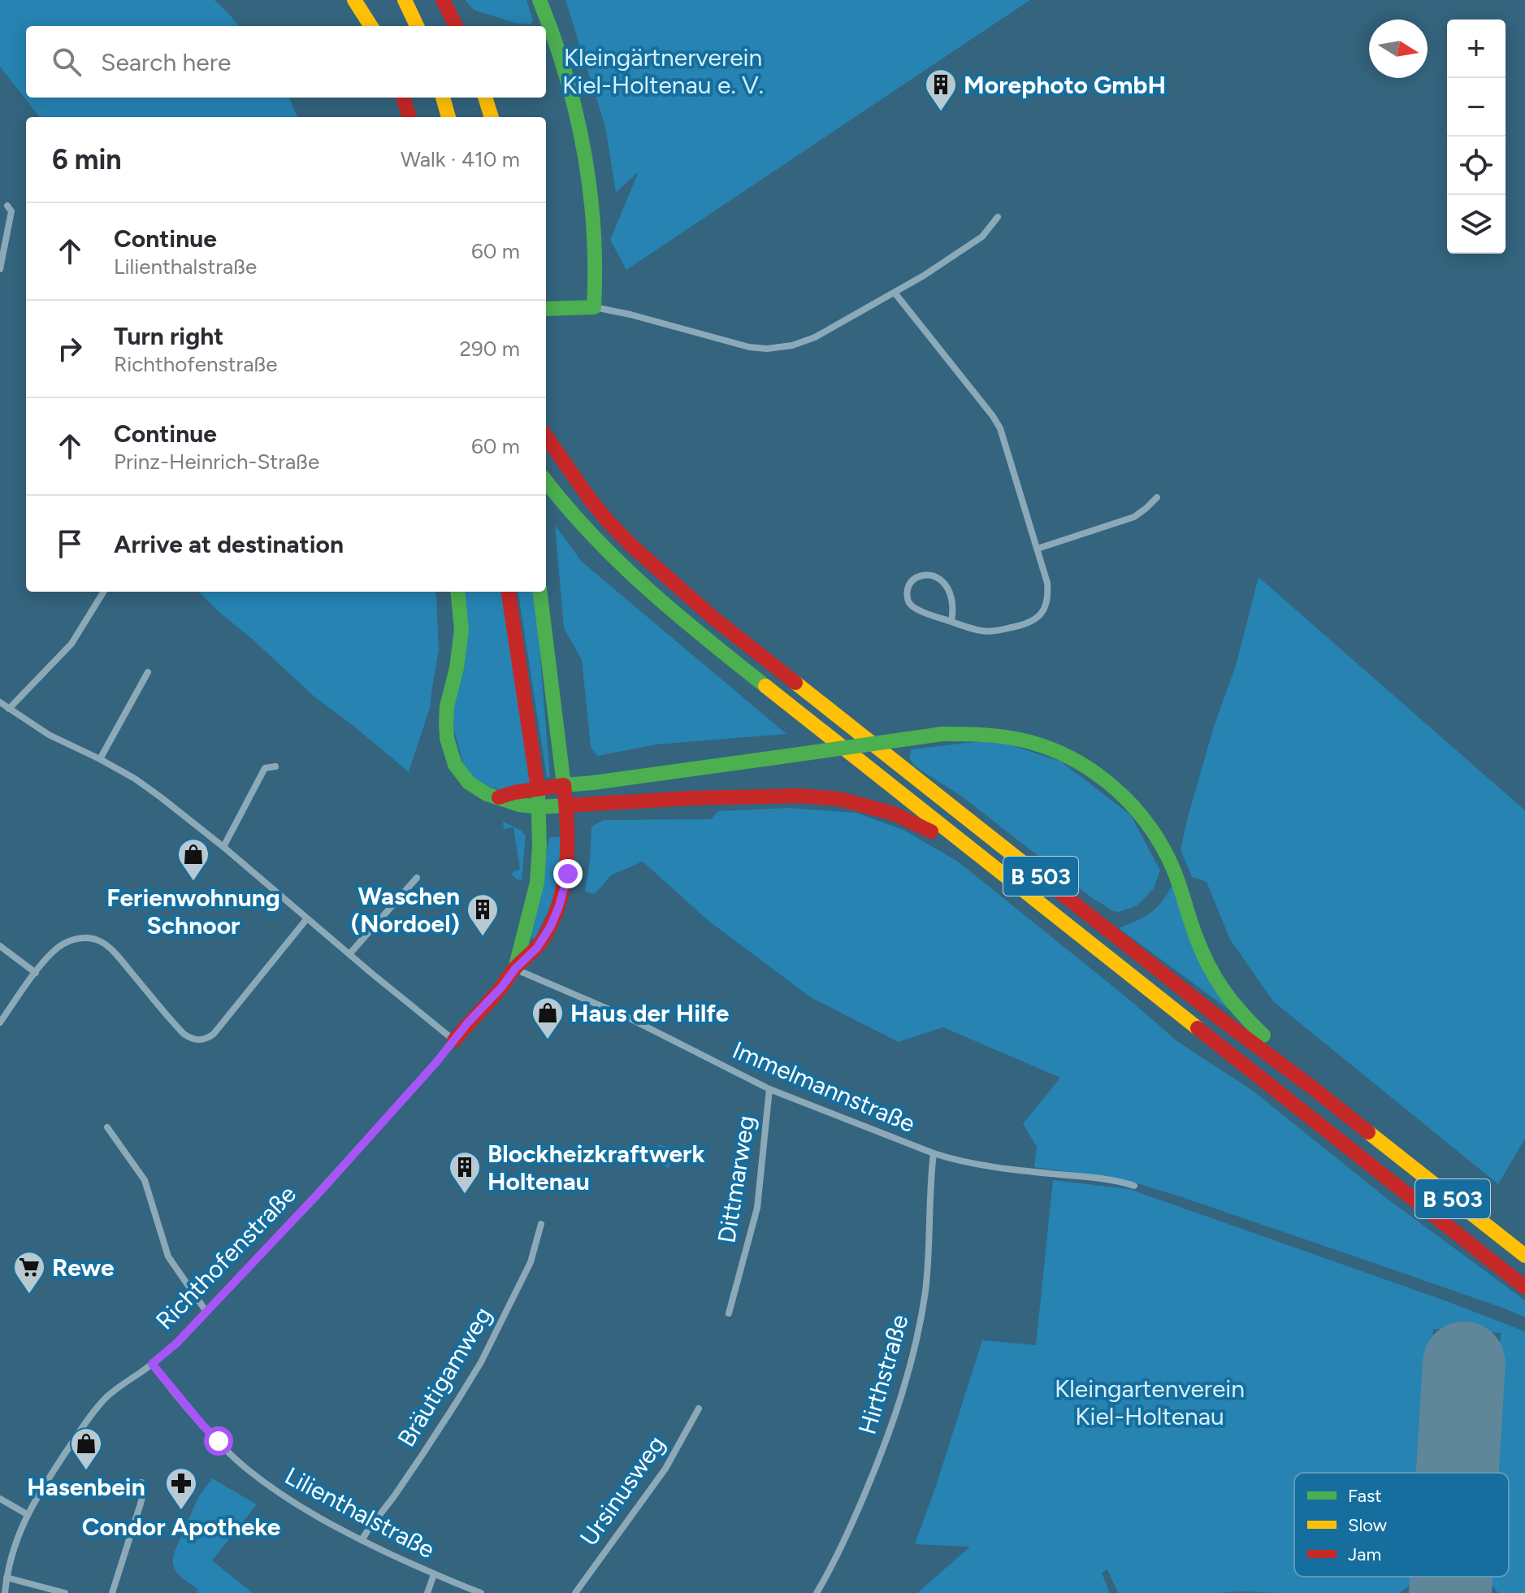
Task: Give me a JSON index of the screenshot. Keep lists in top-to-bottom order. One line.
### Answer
{"streets":{"main road":["B 503","Richthofenstraße"],"street":["Immelmannstraße","Dittmarweg","Hirthstraße","Bräutigamweg","Ursinusweg","Lilienthalstraße"]},"crossings":[["Immelmannstraße","Dittmarweg"],["Immelmannstraße","Richthofenstraße"],["Immelmannstraße","Hirthstraße"],["Richthofenstraße","Lilienthalstraße"],["Bräutigamweg","Lilienthalstraße"]],"parks":["Kleingärtnerverein Kiel-Holtenau e. V.","Kleingartenverein Kiel-Holtenau"],"places":{"building":["Morephoto GmbH","Waschen (Nordoel)","Blockheizkraftwerk Holtenau"],"shop":["Ferienwohnung Schnoor","Haus der Hilfe","Hasenbein"],"supermarket":["Rewe"],"pharmacy":["Condor Apotheke"]},"legend":["Fast","Slow","Jam"],"north":"right","page":{"map_buttons":["+","−"],"search":"Search here","heading":["6 min","Walk · 410 m"],"list":[["Continue","Lilienthalstraße","60 m"],["Turn right","Richthofenstraße","290 m"],["Continue","Prinz-Heinrich-Straße","60 m"],"Arrive at destination"]}}
